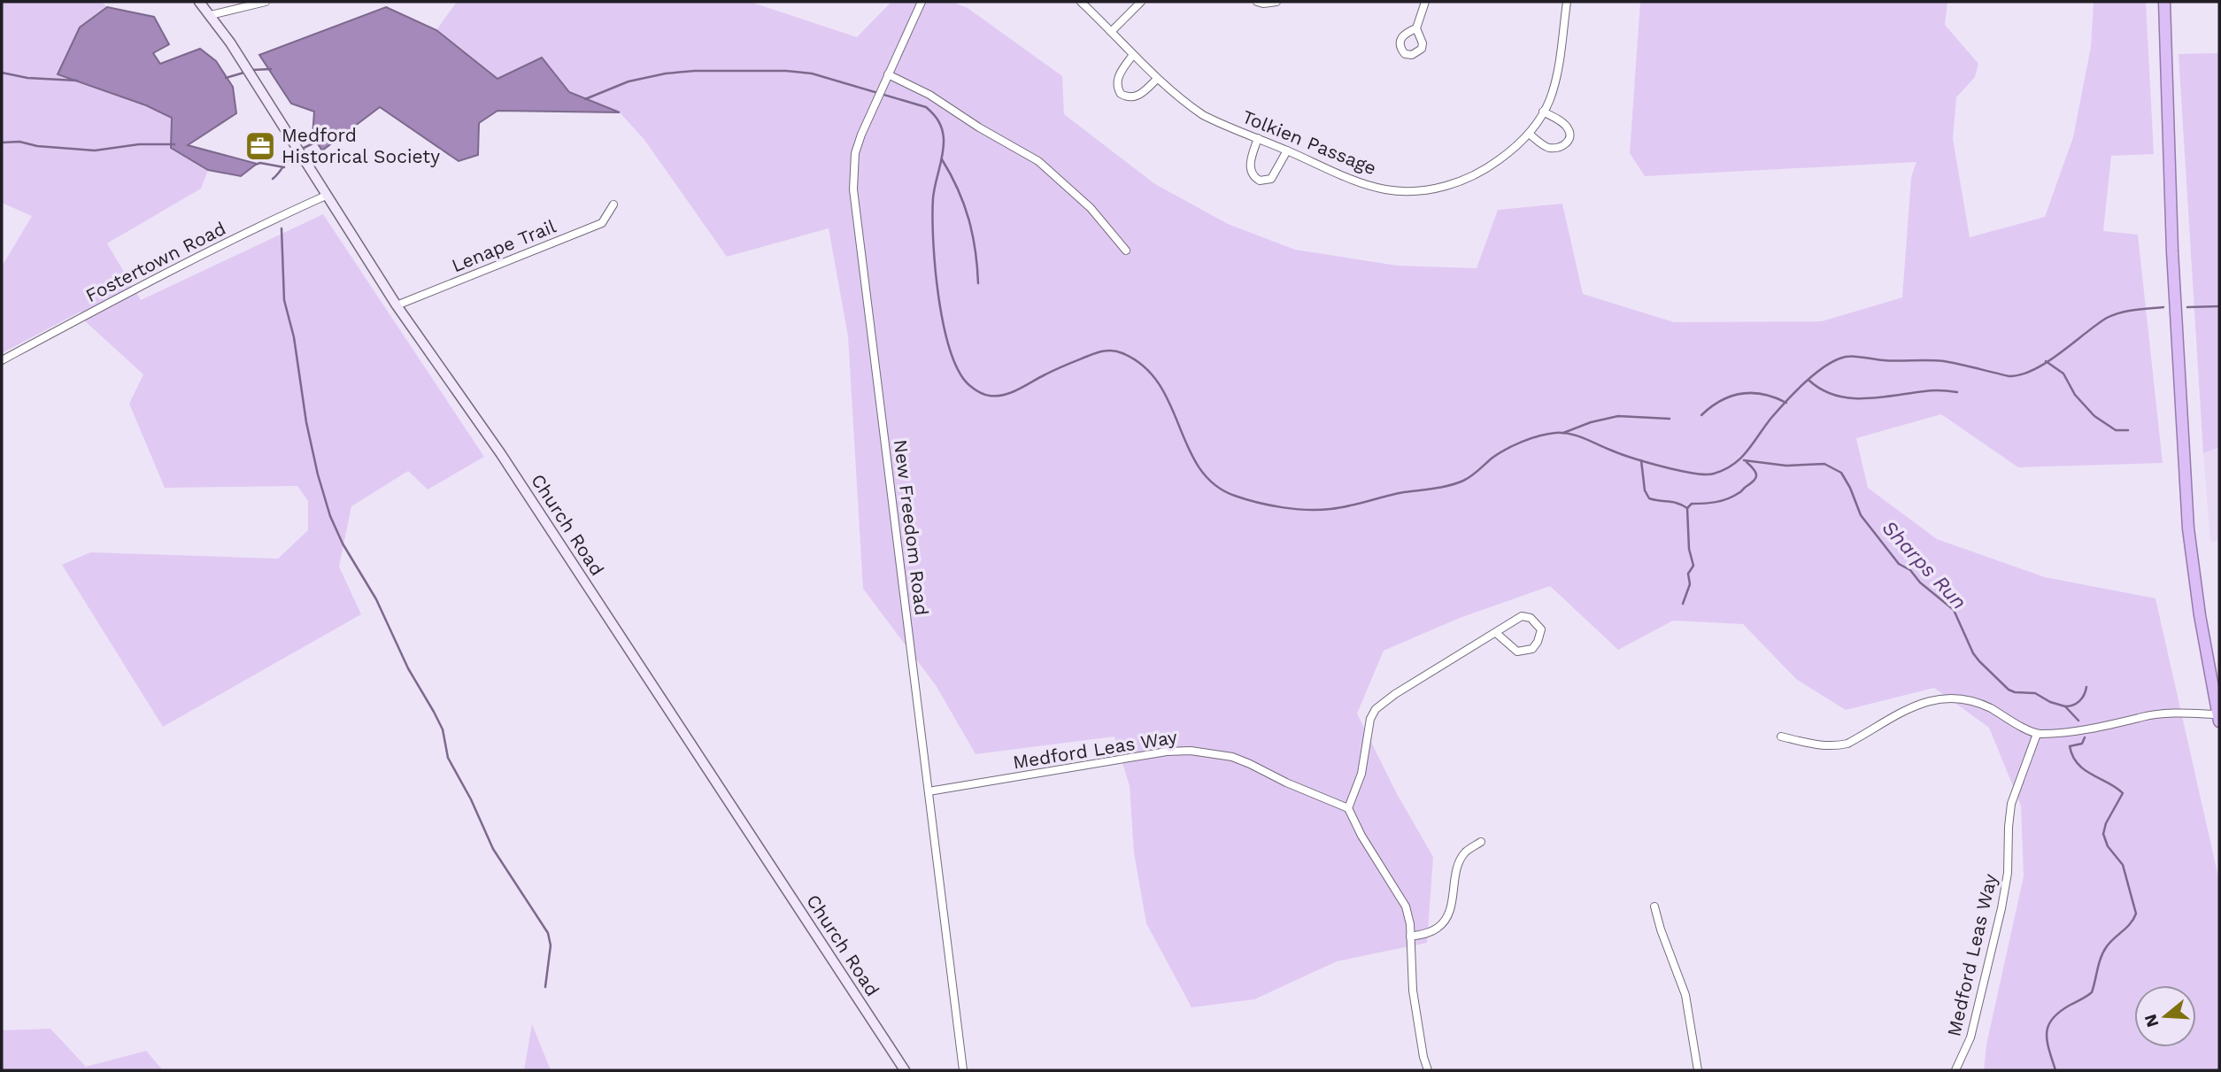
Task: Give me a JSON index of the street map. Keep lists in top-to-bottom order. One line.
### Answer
{"streets":{"main road":["Church Road"],"street":["Tolkien Passage","Lenape Trail","Fostertown Road","New Freedom Road","Medford Leas Way"]},"crossings":[["Lenape Trail","Church Road"],["Fostertown Road","Church Road"],["New Freedom Road","Medford Leas Way"]],"water":["Sharps Run"],"places":{"office":["Medford Historical Society"]},"north":"left"}
